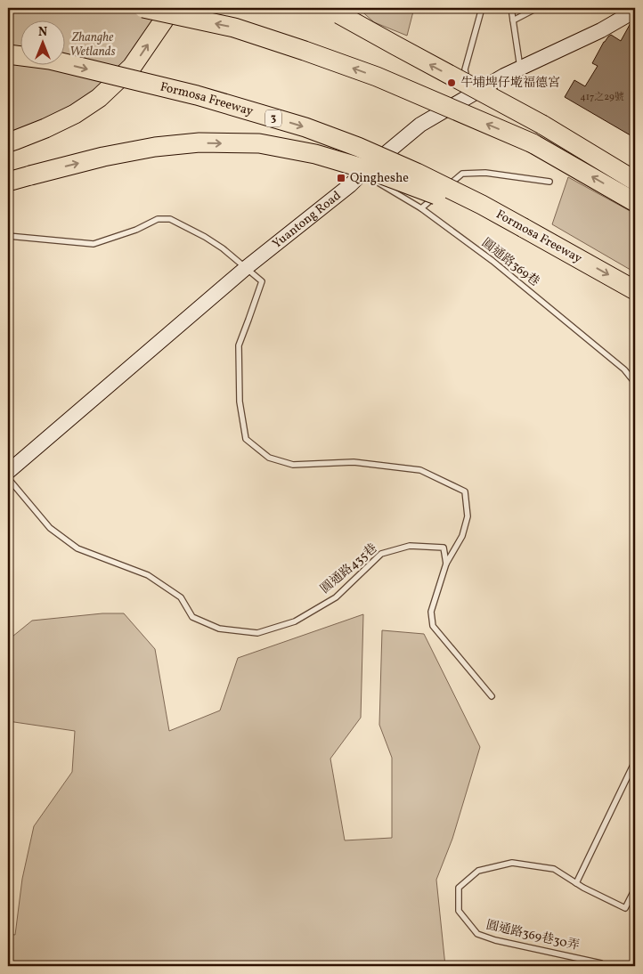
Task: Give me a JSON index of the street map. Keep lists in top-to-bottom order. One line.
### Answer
{"streets":{"highway":["Formosa Freeway","3"],"street":["Yuantong Road"],"lane":["圓通路369巷","圓通路435巷","圓通路369巷30弄"]},"crossings":[["Yuantong Road","圓通路369巷"]],"parks":["Zhanghe Wetlands"],"places":{"other":["牛埔埤仔墘福德宮"],"transit":["Qingheshe"]},"house_numbers":["417之29號"],"north":"top"}
